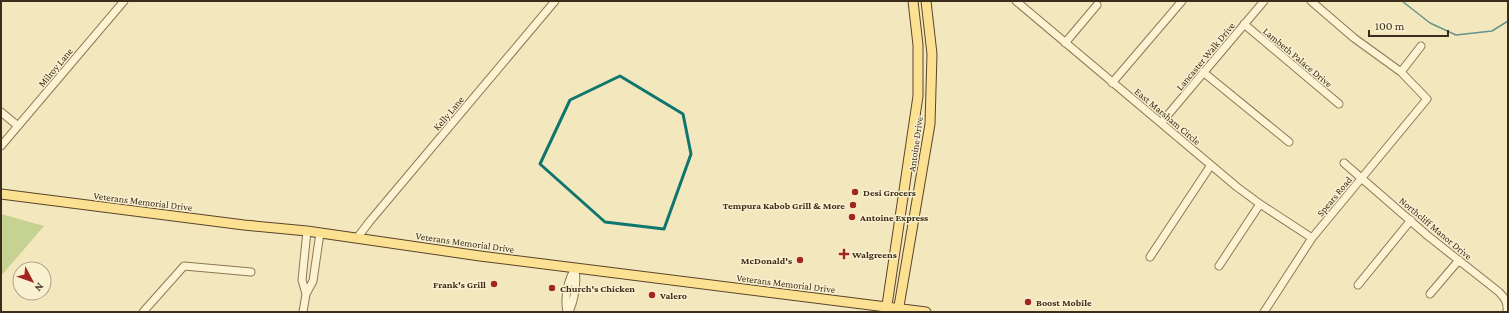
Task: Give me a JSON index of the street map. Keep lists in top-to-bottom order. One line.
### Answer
{"streets":{"main road":["Antoine Drive","Veterans Memorial Drive"],"street":["Lancaster Walk Drive","Lambeth Palace Drive","Milroy Lane","Kelly Lane","East Marsham Circle","Spears Road","Northcliff Manor Drive"]},"crossings":[["Lancaster Walk Drive","Lambeth Palace Drive"],["Lancaster Walk Drive","East Marsham Circle"],["Kelly Lane","Veterans Memorial Drive"],["East Marsham Circle","Spears Road"],["Antoine Drive","Veterans Memorial Drive"],["Spears Road","Northcliff Manor Drive"]],"places":{"other":["Desi Grocers","Tempura Kabob Grill & More","Antoine Express","McDonald's","Frank's Grill","Church's Chicken","Valero","Boost Mobile"],"health":["Walgreens"]},"scale_bar":"100 m","north":"bottom right"}
